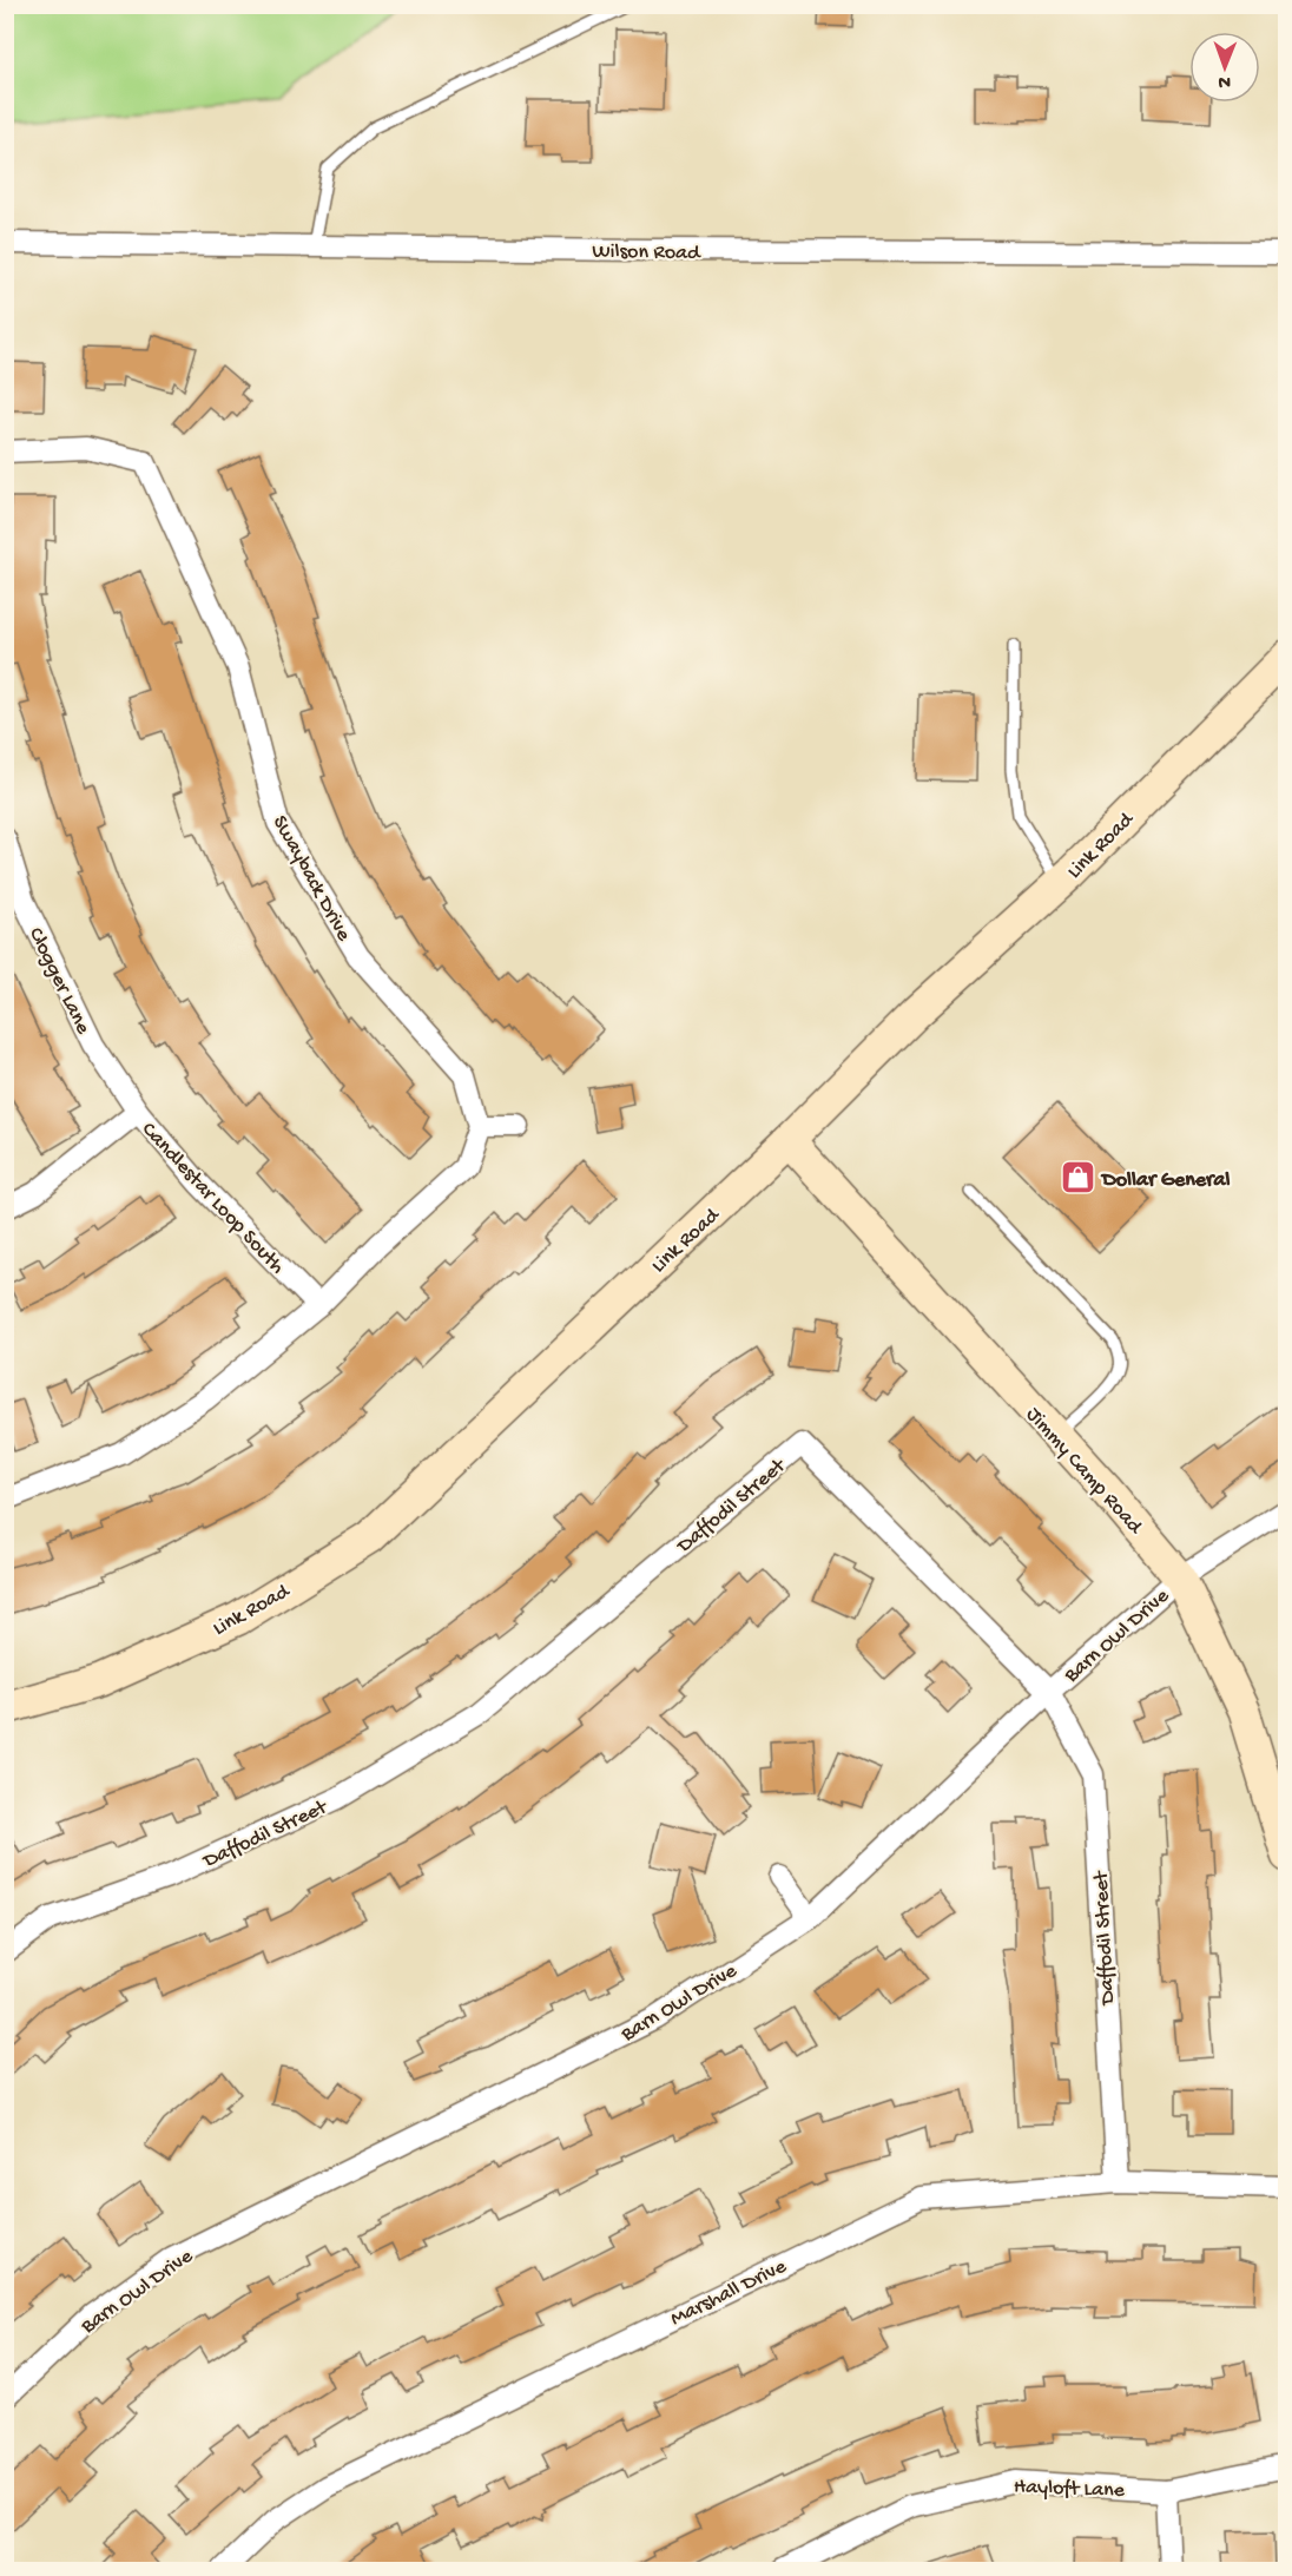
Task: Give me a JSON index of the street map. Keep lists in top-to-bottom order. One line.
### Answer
{"streets":{"main road":["Link Road","Jimmy Camp Road"],"street":["Wilson Road","Swayback Drive","Clogger Lane","Candlestar Loop South","Daffodil Street","Barn Owl Drive","Marshall Drive","Hayloft Lane"]},"crossings":[["Link Road","Jimmy Camp Road"],["Clogger Lane","Candlestar Loop South"],["Jimmy Camp Road","Barn Owl Drive"],["Daffodil Street","Barn Owl Drive"],["Daffodil Street","Marshall Drive"]],"places":{"shop":["Dollar General"]},"north":"bottom"}
